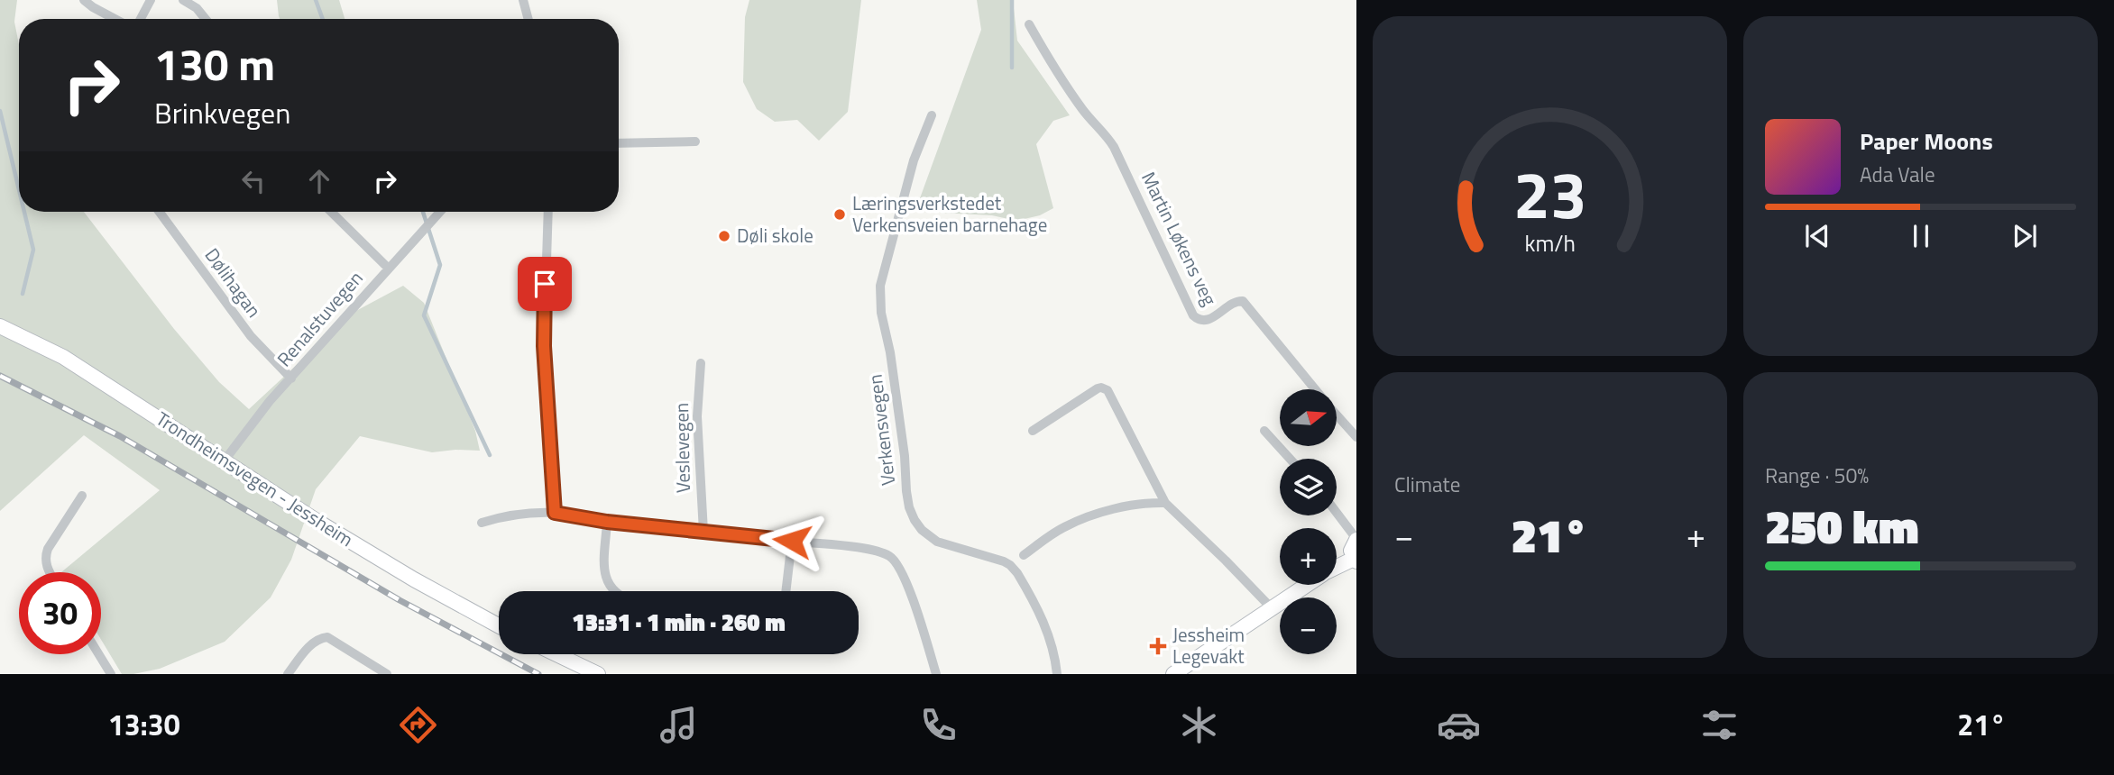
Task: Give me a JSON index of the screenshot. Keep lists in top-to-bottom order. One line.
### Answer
{"streets":{"main road":["Trondheimsvegen - Jessheim"],"street":["Martin Løkens veg","Dølihagan","Renalstuvegen","Verkensvegen","Veslevegen"]},"crossings":[["Dølihagan","Renalstuvegen"],["Renalstuvegen","Trondheimsvegen - Jessheim"]],"places":{"other":["Læringsverkstedet Verkensveien barnehage","Døli skole"],"health":["Jessheim Legevakt"]},"north":"right","page":{"turn":["130 m","Brinkvegen"],"song":["Paper Moons","Ada Vale"],"tile":["Climate",["Range · 50%","250 km"]],"map_buttons":["+","−"],"heat":["−","21°","+"],"limit":"30","trip":"13:31 · 1 min · 260 m","tabs":["13:30","21°"],"gauge":["23","km/h"]}}
